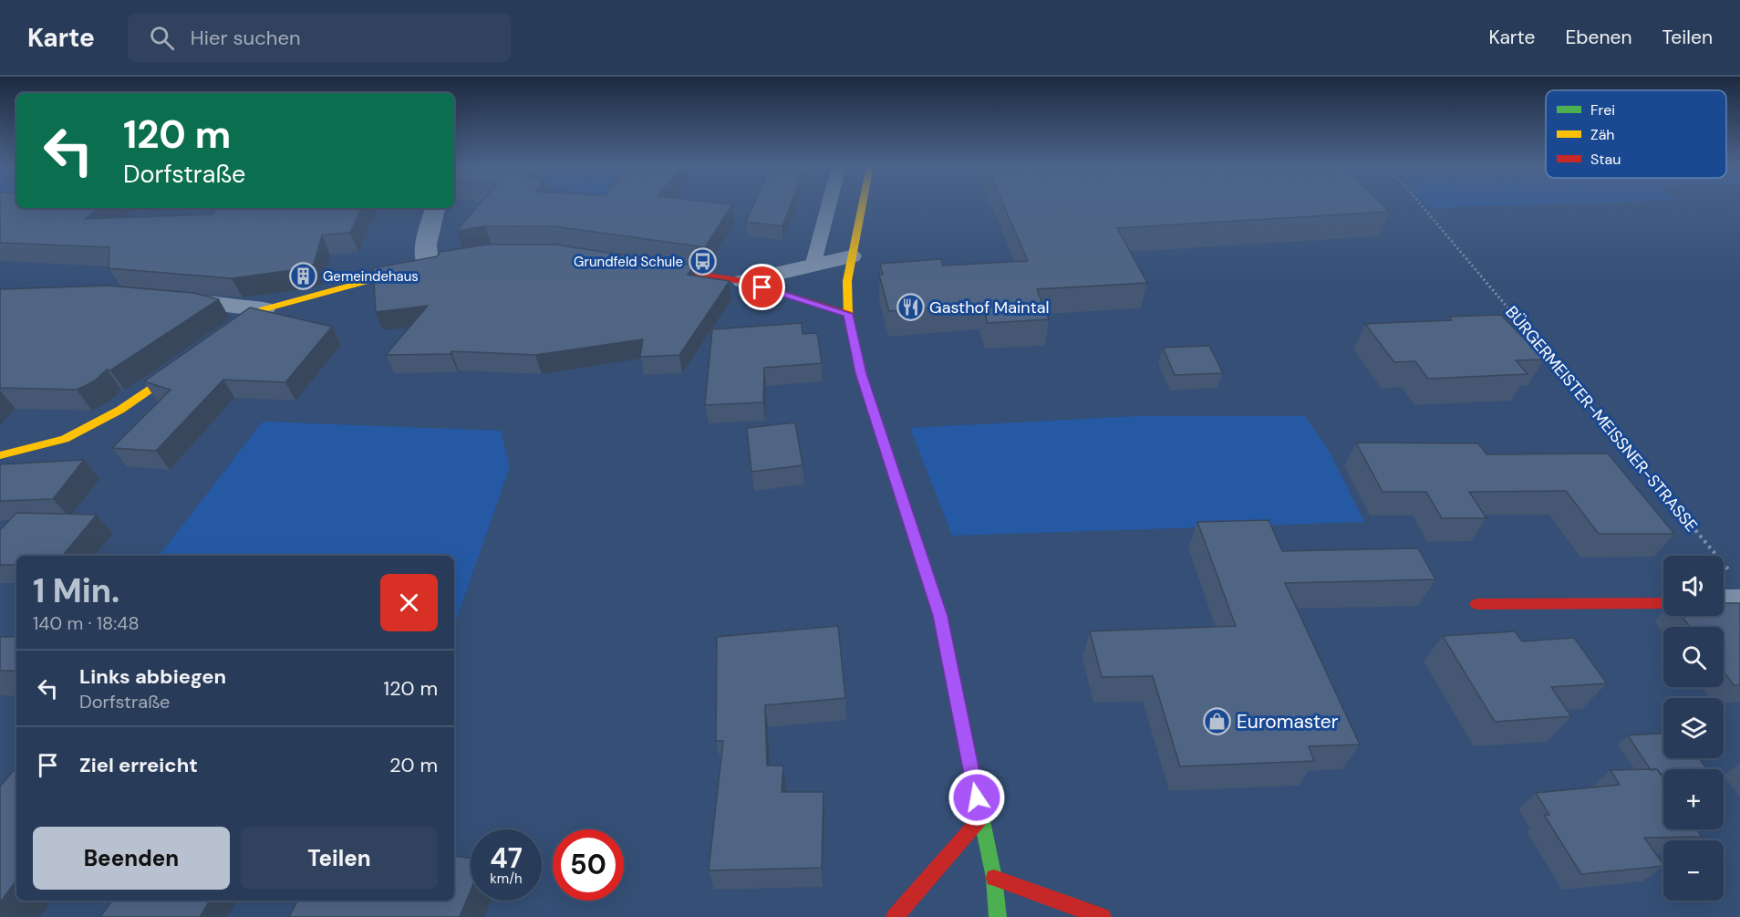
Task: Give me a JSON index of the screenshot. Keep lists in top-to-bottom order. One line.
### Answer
{"streets":{"path":["BÜRGERMEISTER-MEISSNER-STRASSE"]},"places":{"bus stop":["Grundfeld Schule"],"building":["Gemeindehaus"],"restaurant":["Gasthof Maintal"],"shop":["Euromaster"]},"legend":["Frei","Zäh","Stau"],"page":{"header":"Karte","search":"Hier suchen","nav":["Karte","Ebenen","Teilen"],"turn":["120 m","Dorfstraße"],"map_buttons":["+","−"],"heading":["1 Min.","140 m · 18:48"],"list":[{"name":"Links abbiegen","note":"Dorfstraße","value":"120 m"},{"name":"Ziel erreicht","value":"20 m"}],"buttons":["Beenden","Teilen"],"speed":"47 km/h","limit":"50"}}
